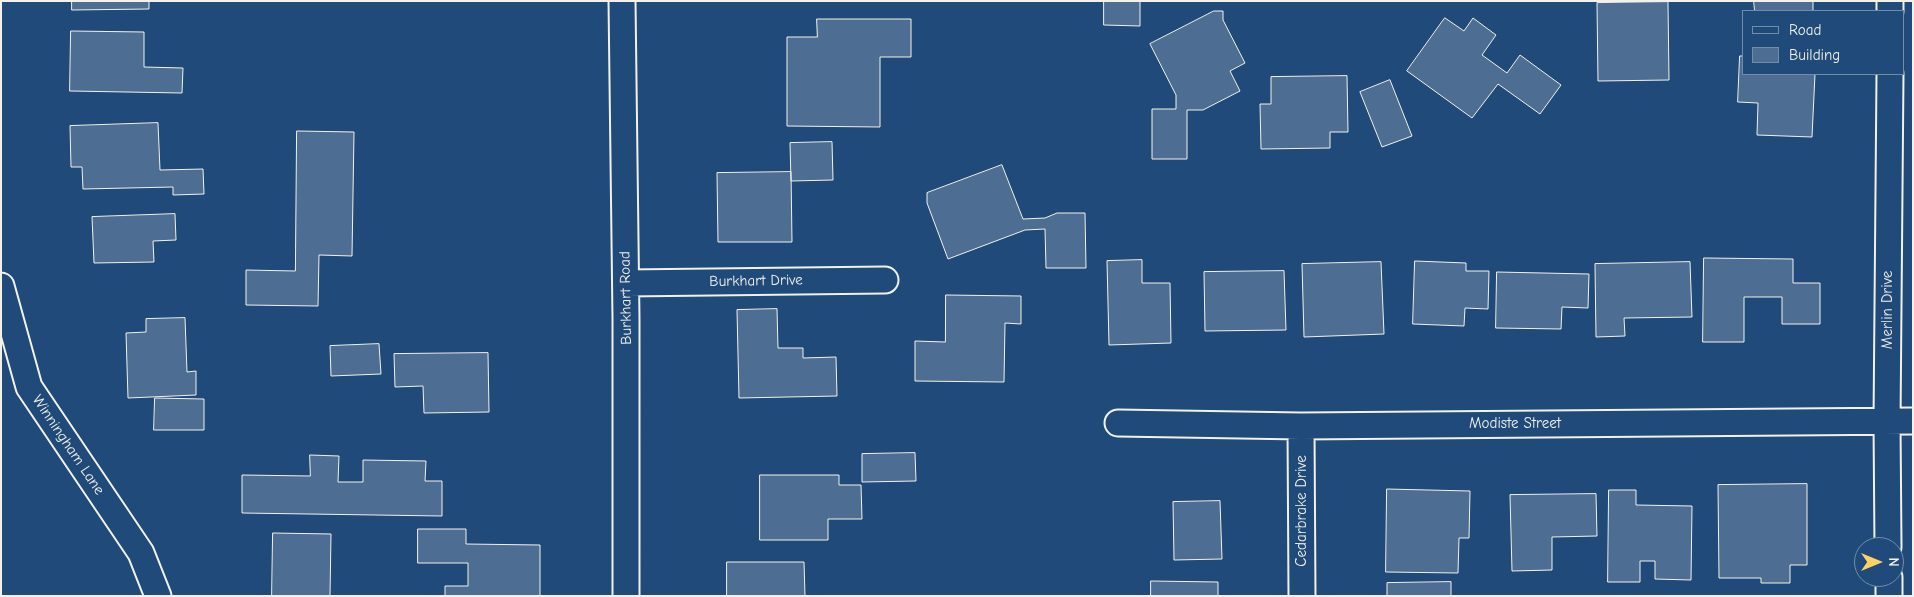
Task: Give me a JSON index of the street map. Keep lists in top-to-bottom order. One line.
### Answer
{"streets":{"street":["Burkhart Drive","Burkhart Road","Merlin Drive","Modiste Street","Winningham Lane","Cedarbrake Drive"]},"crossings":[["Burkhart Drive","Burkhart Road"],["Merlin Drive","Modiste Street"],["Modiste Street","Cedarbrake Drive"]],"legend":["Road","Building"],"north":"right"}
